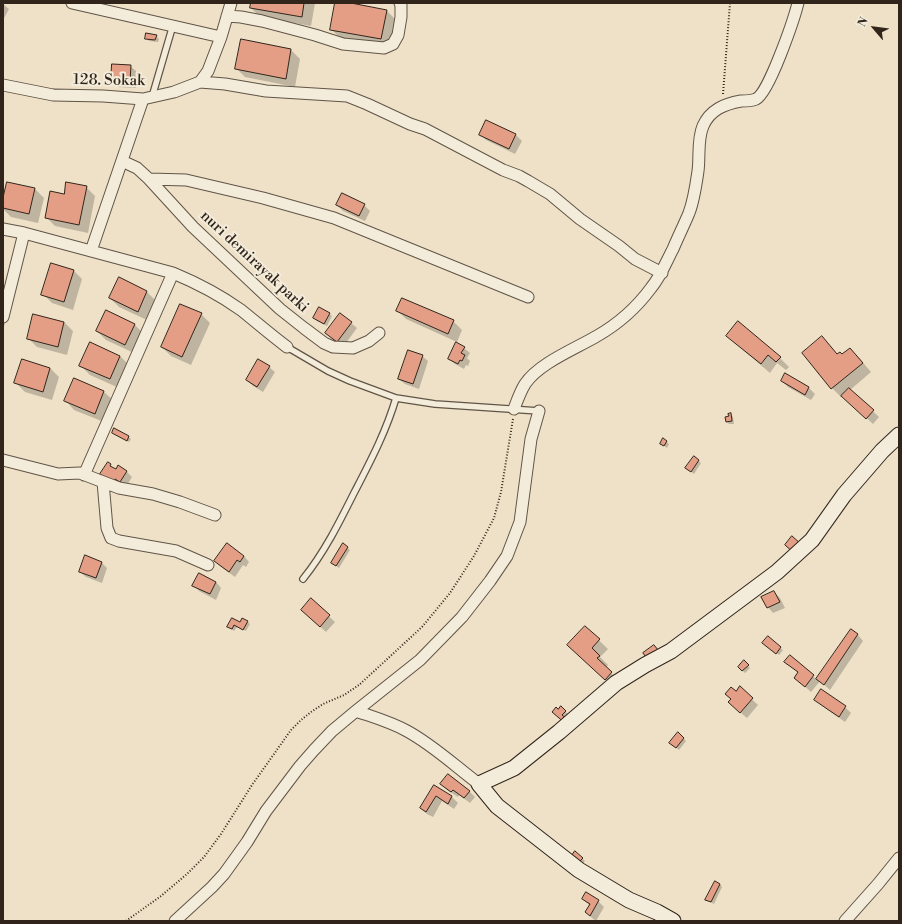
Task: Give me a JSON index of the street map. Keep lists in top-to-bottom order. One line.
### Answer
{"streets":{"street":["128. Sokak","nuri demirayak parki"]},"north":"top left"}
